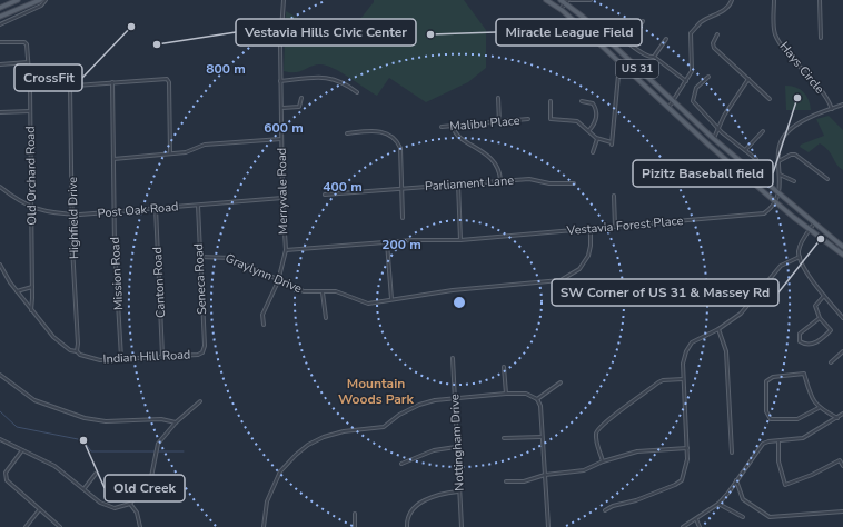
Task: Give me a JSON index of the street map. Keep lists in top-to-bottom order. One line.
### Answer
{"streets":{"main road":["US 31"],"street":["Hays Circle","Malibu Place","Old Orchard Road","Parliament Lane","Merryvale Road","Post Oak Road","Highfield Drive","Vestavia Forest Place","Mission Road","Graylynn Drive","Seneca Road","Canton Road","Indian Hill Road","Nottingham Drive"]},"crossings":[["US 31","Vestavia Forest Place"],["Old Orchard Road","Post Oak Road"],["Old Orchard Road","Indian Hill Road"],["Merryvale Road","Post Oak Road"],["Merryvale Road","Vestavia Forest Place"],["Merryvale Road","Graylynn Drive"],["Post Oak Road","Highfield Drive"],["Post Oak Road","Mission Road"],["Post Oak Road","Seneca Road"],["Post Oak Road","Canton Road"],["Highfield Drive","Indian Hill Road"],["Vestavia Forest Place","Graylynn Drive"],["Mission Road","Indian Hill Road"],["Graylynn Drive","Seneca Road"],["Seneca Road","Indian Hill Road"],["Canton Road","Indian Hill Road"]],"districts":["Mountain Woods Park"],"places":["CrossFit","Miracle League Field","Vestavia Hills Civic Center","Pizitz Baseball field","SW Corner of US 31 & Massey Rd","Old Creek"],"rings":["800 m","600 m","400 m","200 m"]}
